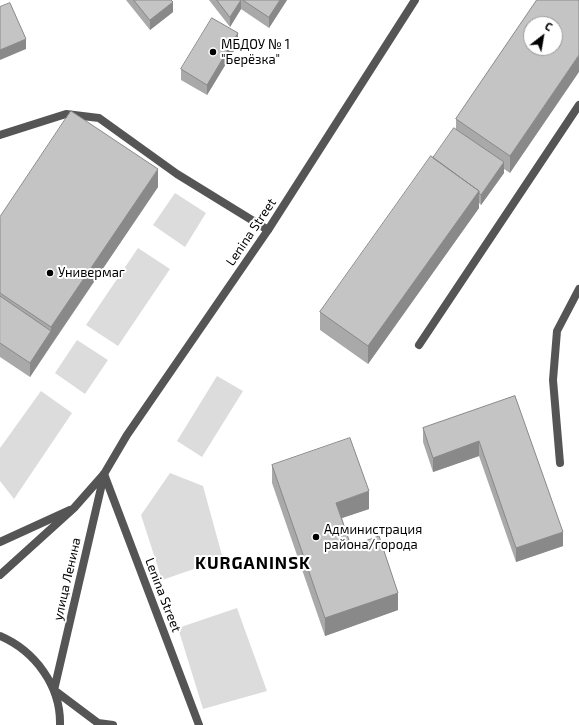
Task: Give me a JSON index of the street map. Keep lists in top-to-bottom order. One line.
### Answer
{"streets":{"street":["Lenina Street","улица Ленина"]},"crossings":[["Lenina Street","улица Ленина"]],"districts":["KURGANINSK"],"places":["МБДОУ № 1 \"Берёзка\"","Универмаг","Администрация района/города"],"north":"top right"}
